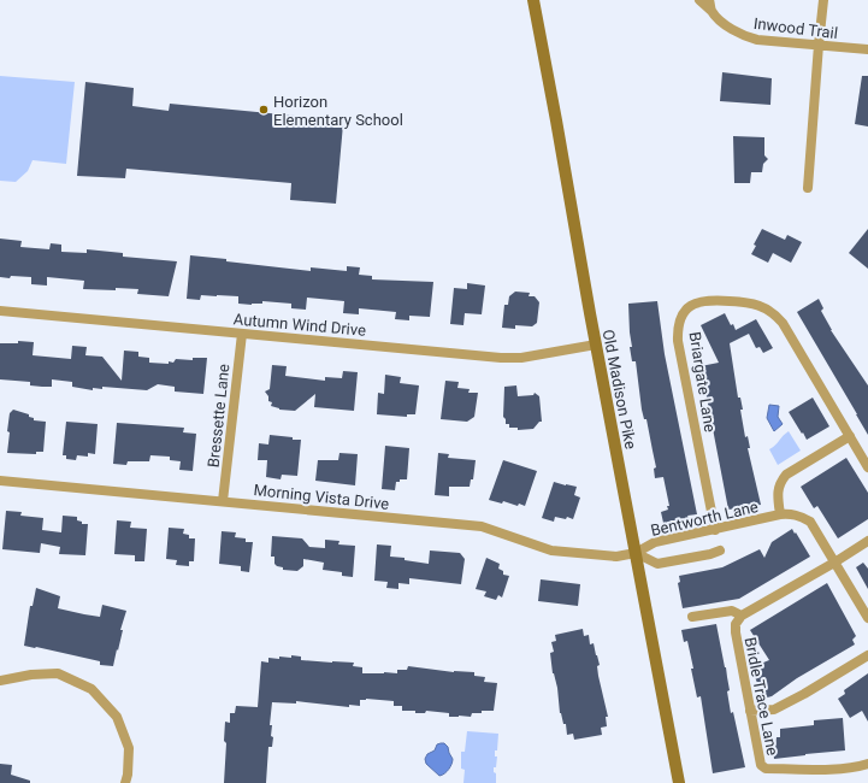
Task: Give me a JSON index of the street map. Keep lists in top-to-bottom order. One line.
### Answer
{"streets":{"main road":["Old Madison Pike"],"street":["Inwood Trail","Autumn Wind Drive","Briargate Lane","Bressette Lane","Morning Vista Drive","Bentworth Lane","Bridle Trace Lane"]},"crossings":[["Autumn Wind Drive","Old Madison Pike"],["Autumn Wind Drive","Bressette Lane"],["Briargate Lane","Bentworth Lane"],["Old Madison Pike","Morning Vista Drive"],["Old Madison Pike","Bentworth Lane"],["Bressette Lane","Morning Vista Drive"],["Morning Vista Drive","Bentworth Lane"]],"places":["Horizon Elementary School"]}
